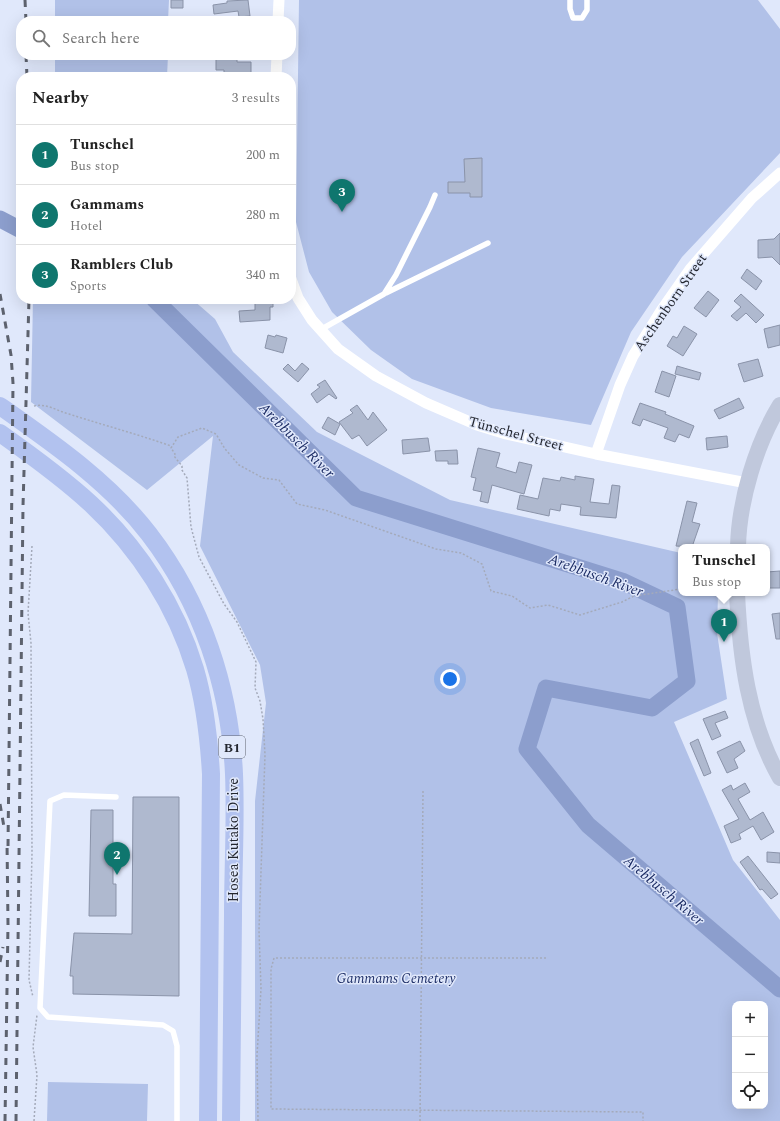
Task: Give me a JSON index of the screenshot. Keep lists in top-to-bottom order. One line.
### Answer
{"streets":{"main road":["B1","Hosea Kutako Drive"],"street":["Aschenborn Street","Tünschel Street"]},"crossings":[["Aschenborn Street","Tünschel Street"]],"water":["Arebbusch River"],"parks":["Gammams Cemetery"],"page":{"search":"Search here","heading":["Nearby","3 results"],"list":[{"mark":"1","name":"Tunschel","note":"Bus stop","value":"200 m"},{"mark":"2","name":"Gammams","note":"Hotel","value":"280 m"},{"mark":"3","name":"Ramblers Club","note":"Sports","value":"340 m"}],"pins":["3","1","2"],"popup":["Tunschel","Bus stop"],"map_buttons":["+","−"]}}
